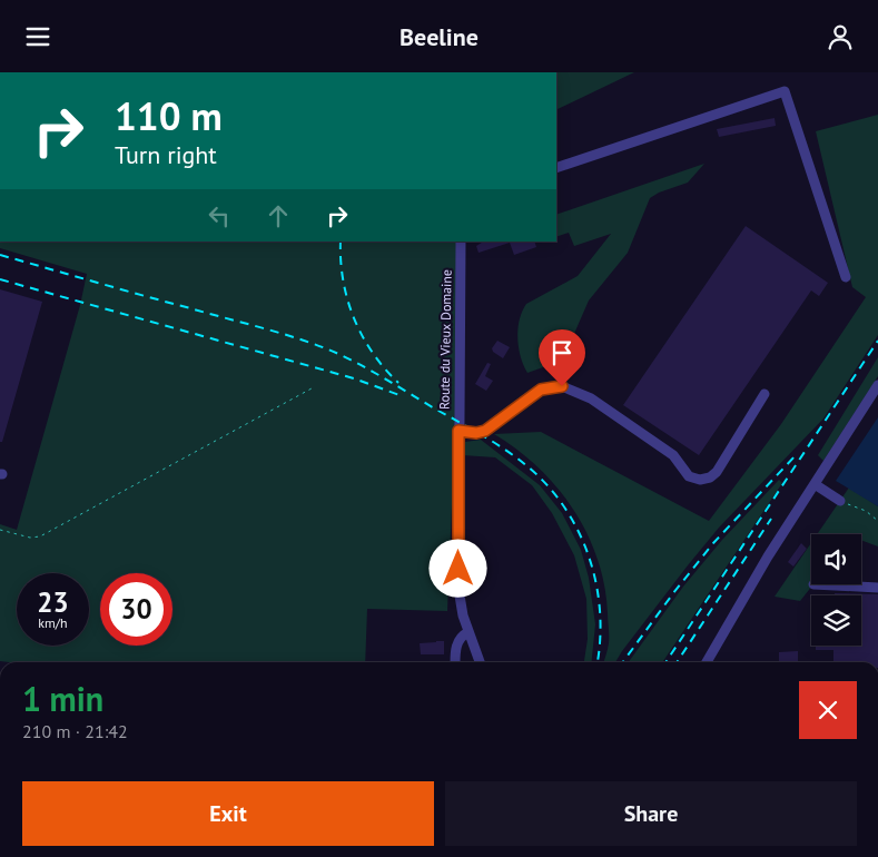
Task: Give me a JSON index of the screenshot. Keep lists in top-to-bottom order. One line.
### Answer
{"streets":{"street":["Route du Vieux Domaine"]},"page":{"header":"Beeline","turn":["110 m","Turn right"],"speed":"23 km/h","limit":"30","heading":["1 min","210 m · 21:42"],"buttons":["Exit","Share"]}}
